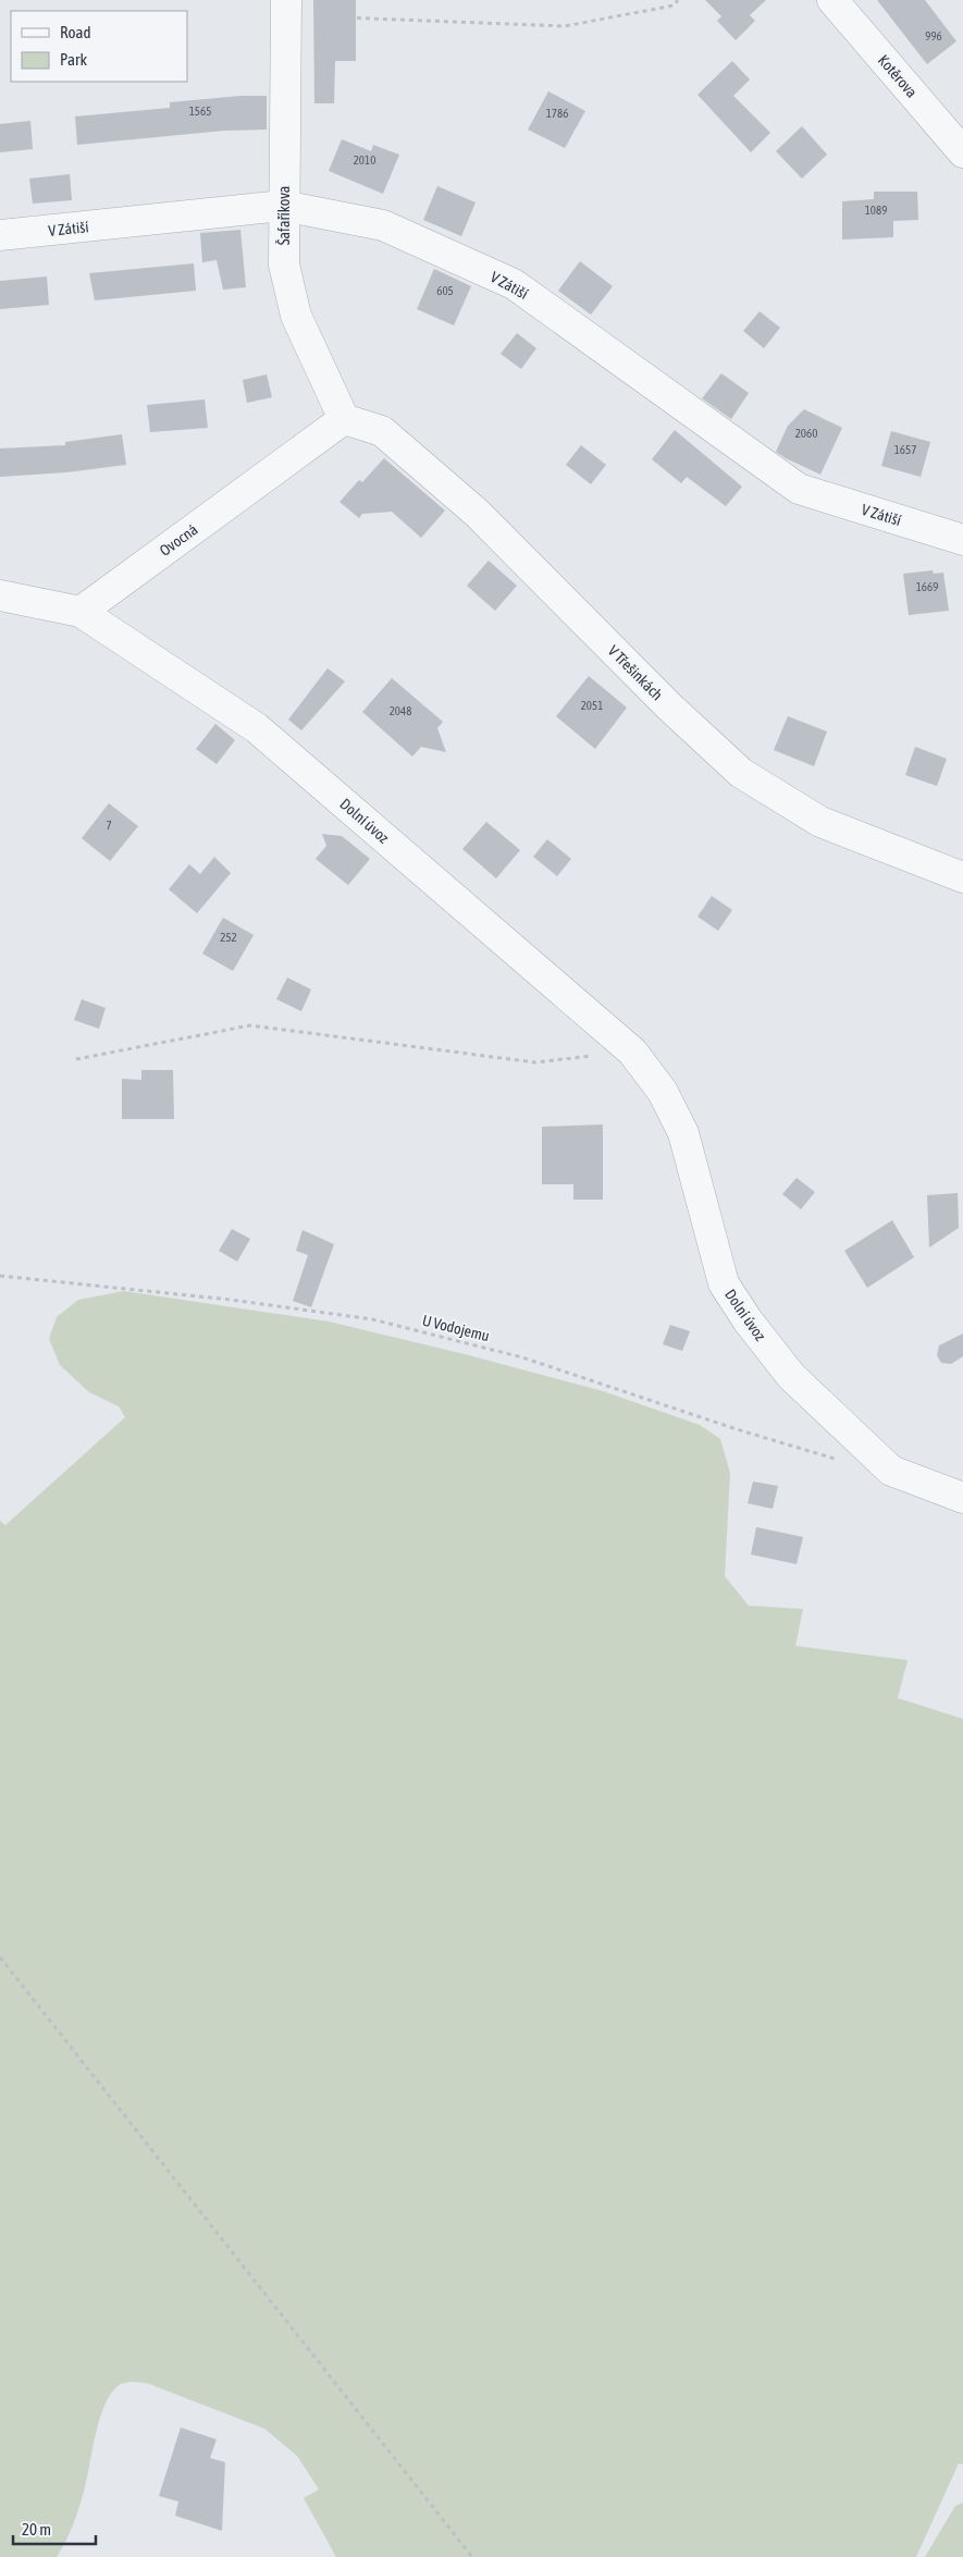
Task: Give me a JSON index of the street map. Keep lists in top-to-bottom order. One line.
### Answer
{"streets":{"street":["Kotěrova","Šafaříkova","V Zátiší","Ovocná","V Třešinkách","Dolní úvoz"],"path":["U Vodojemu"]},"crossings":[["Šafaříkova","V Zátiší"],["Šafaříkova","Ovocná"],["Šafaříkova","V Třešinkách"],["Ovocná","V Třešinkách"],["Ovocná","Dolní úvoz"]],"house_numbers":["996","1565","1786","2010","1089","605","2060","1657","1669","2051","2048","7","252"],"legend":["Road","Park"],"scale_bar":"20 m"}
